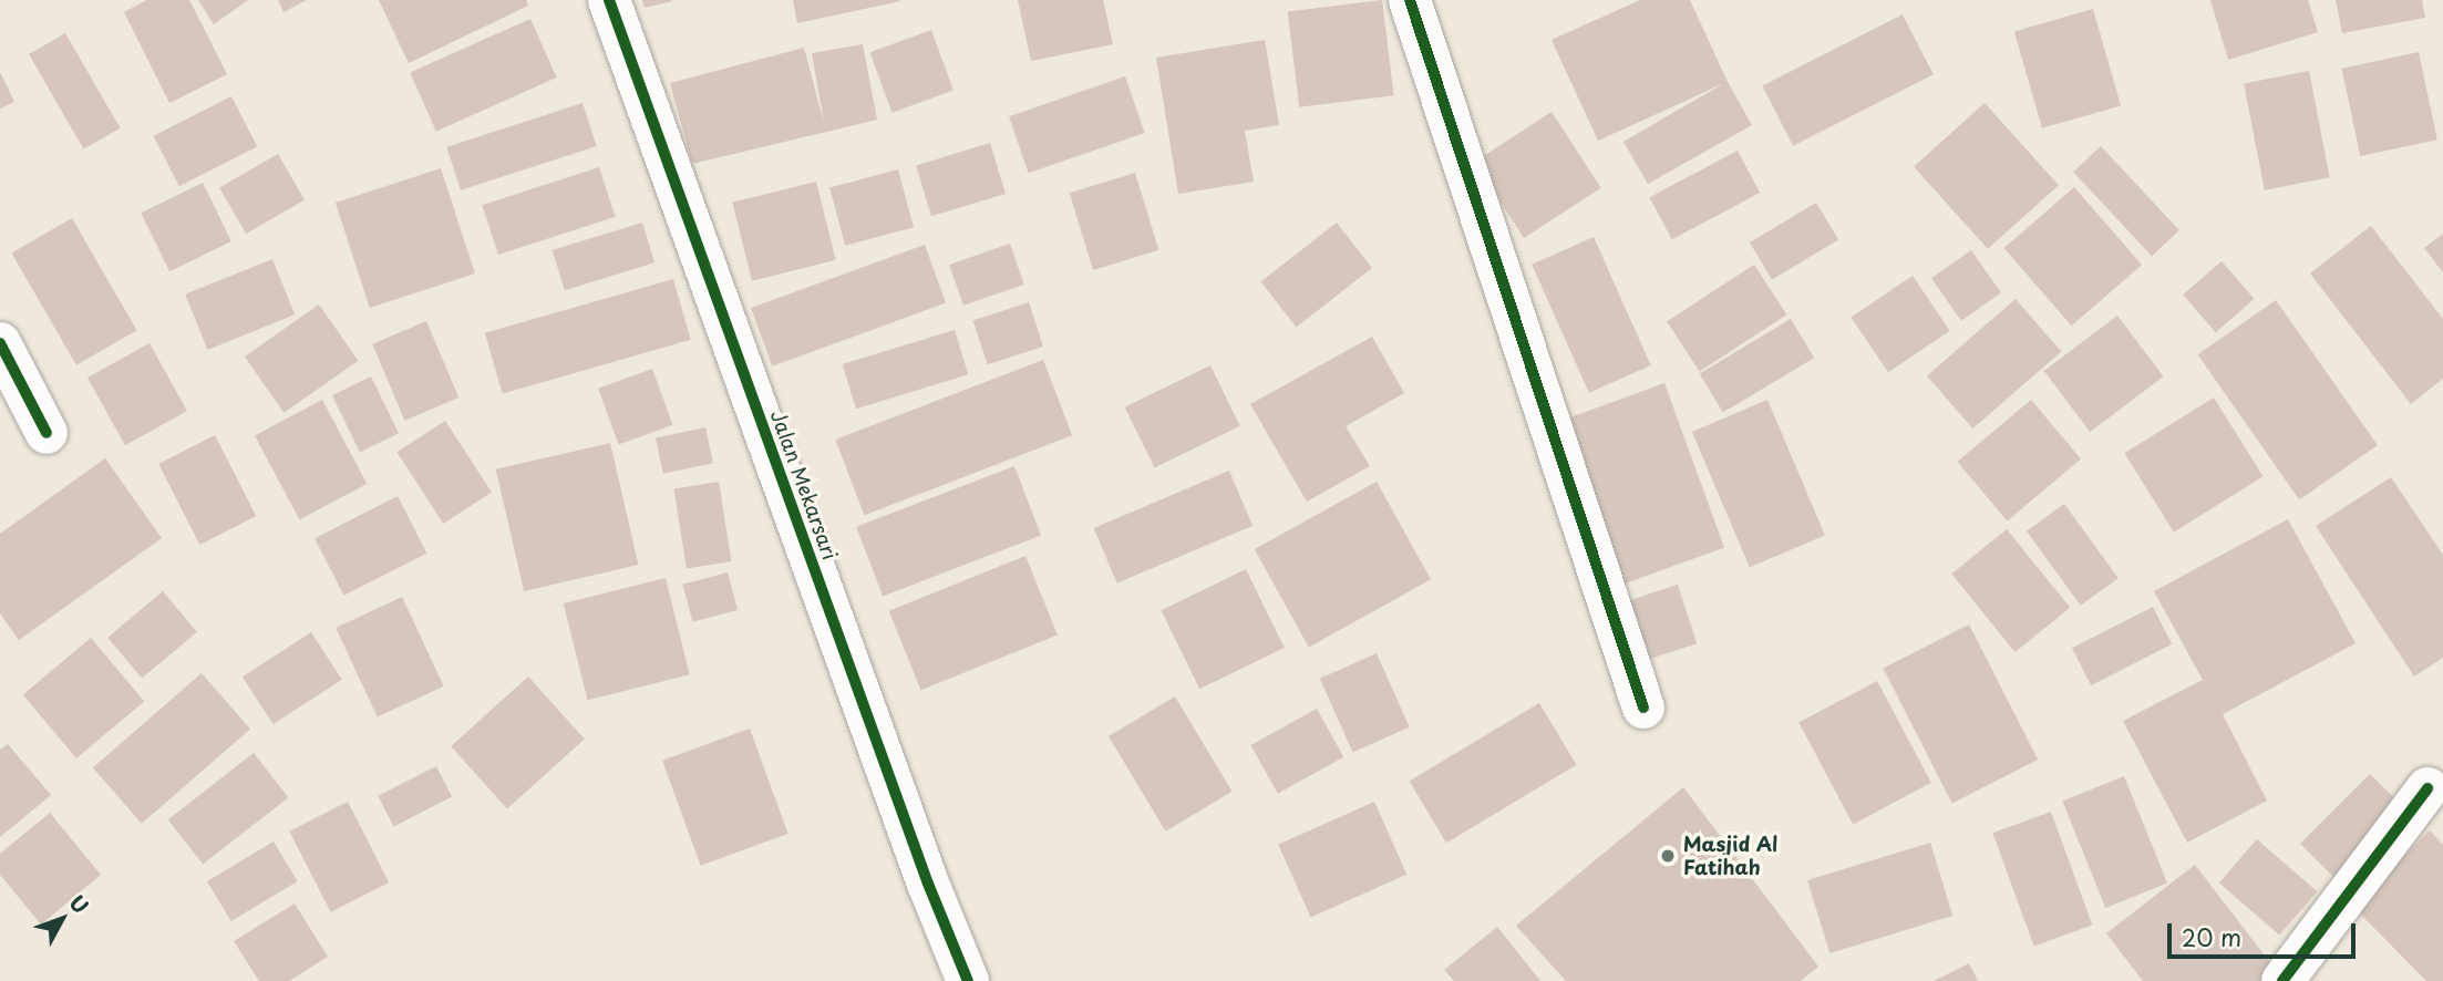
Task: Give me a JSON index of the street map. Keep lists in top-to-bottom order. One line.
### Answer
{"streets":{"street":["Jalan Mekarsari"]},"places":["Masjid Al Fatihah"],"scale_bar":"20 m","north":"top right"}
